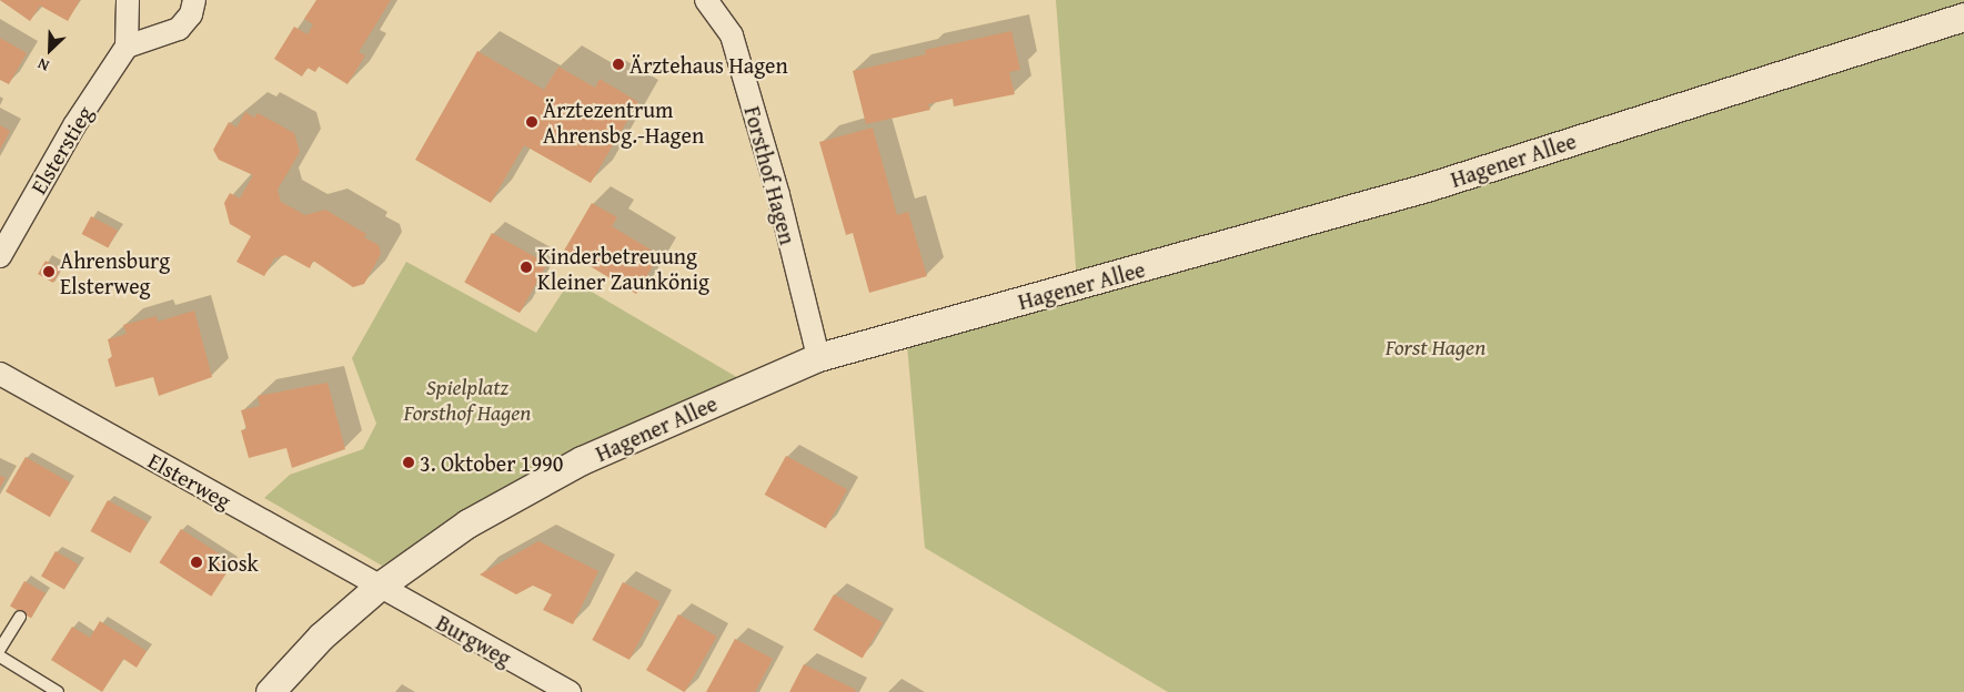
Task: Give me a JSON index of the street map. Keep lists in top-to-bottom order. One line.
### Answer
{"streets":{"street":["Elsterstieg","Hagener Allee","Forsthof Hagen","Elsterweg","Burgweg"]},"crossings":[["Hagener Allee","Forsthof Hagen"],["Hagener Allee","Elsterweg"],["Hagener Allee","Burgweg"],["Elsterweg","Burgweg"]],"parks":["Forst Hagen","Spielplatz Forsthof Hagen"],"places":["Ärztehaus Hagen","Ärztezentrum Ahrensbg.-Hagen","Kinderbetreuung Kleiner Zaunkönig","Ahrensburg Elsterweg","3. Oktober 1990","Kiosk"],"north":"bottom left"}
